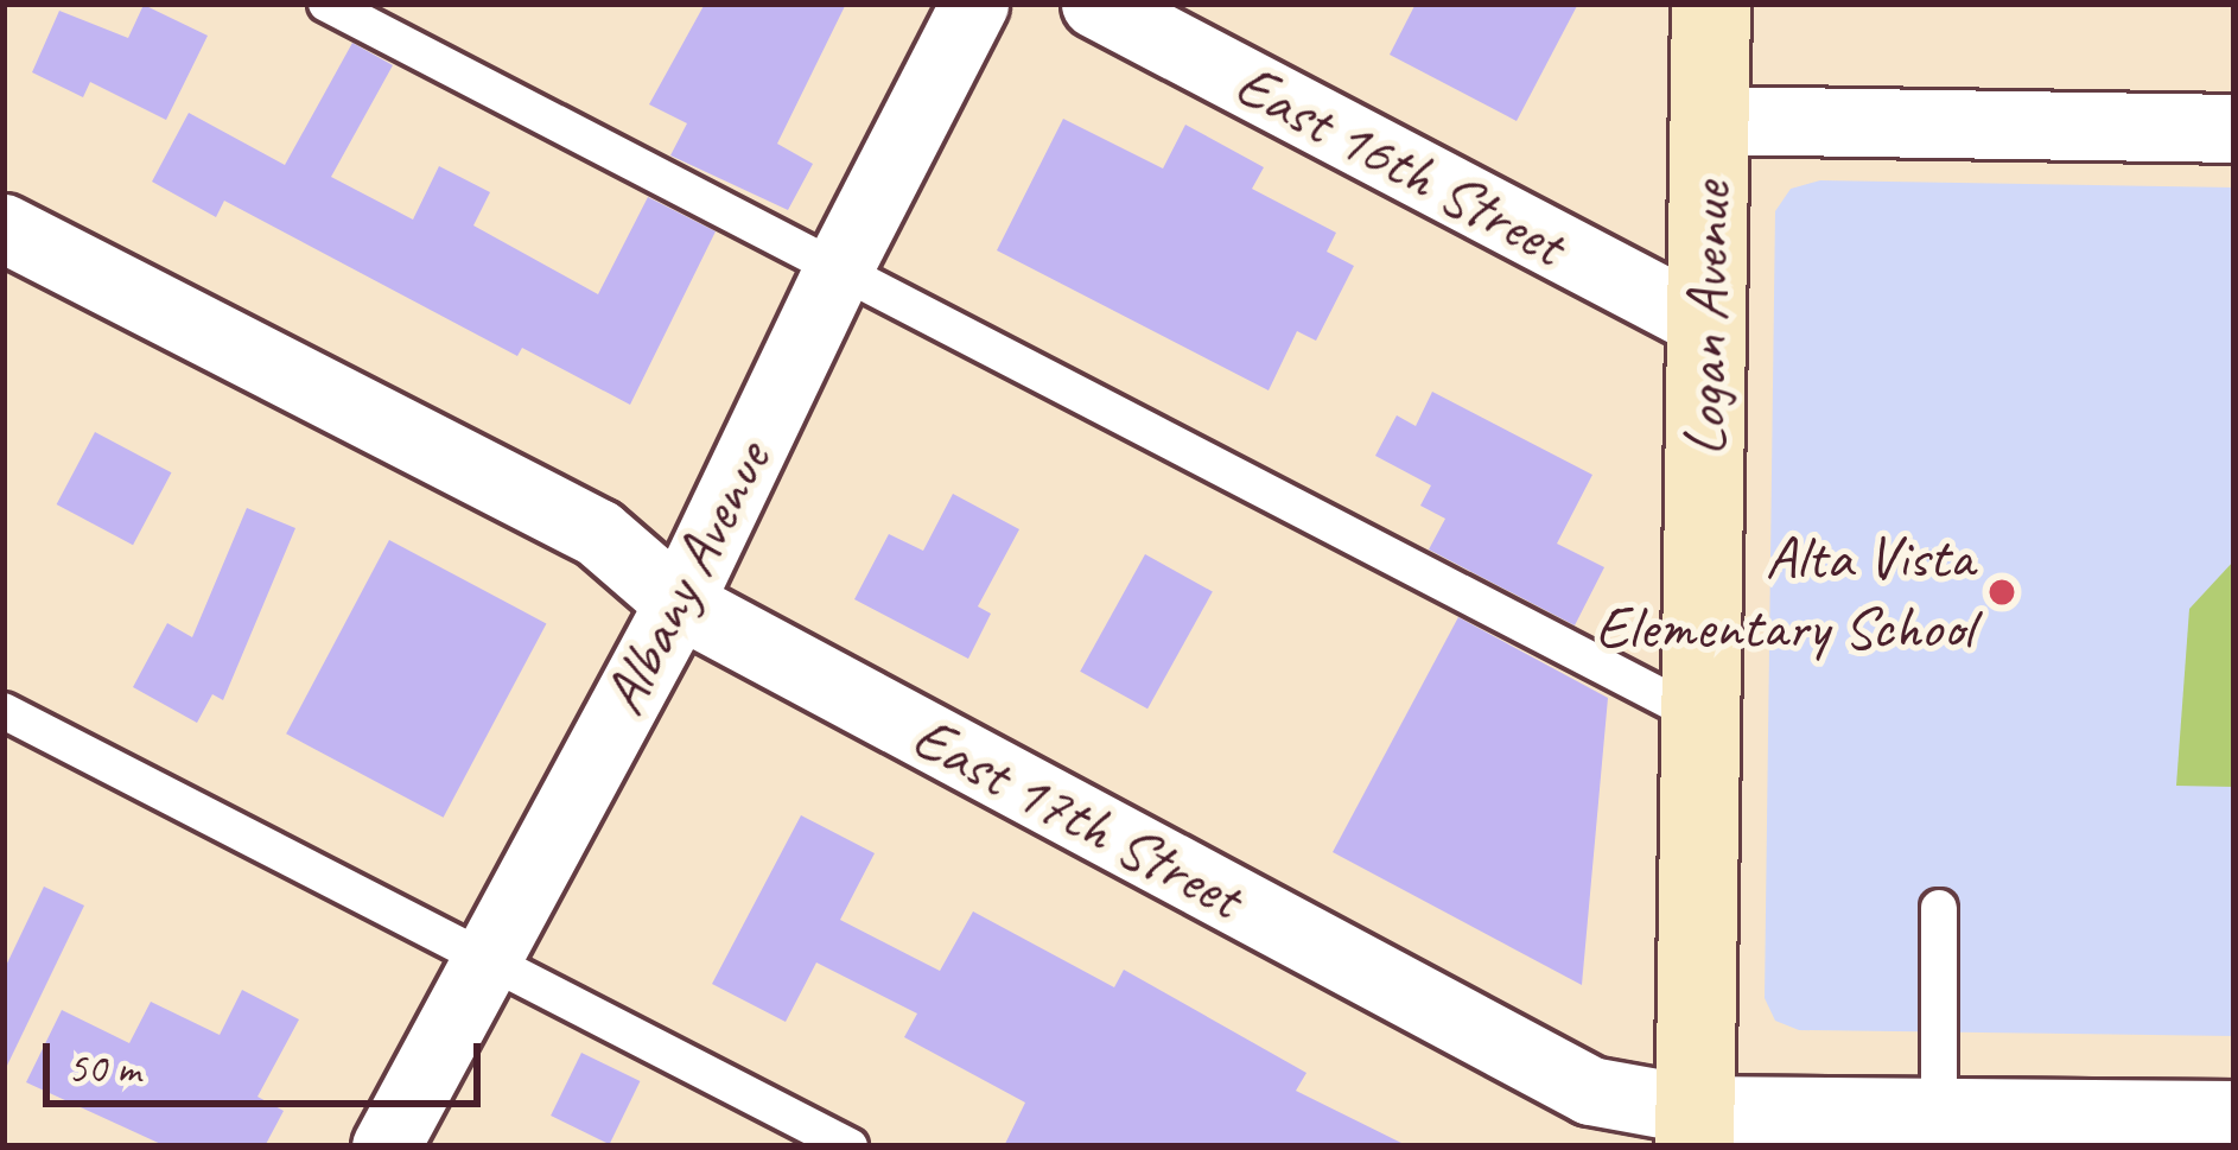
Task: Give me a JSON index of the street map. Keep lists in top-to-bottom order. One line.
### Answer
{"streets":{"street":["East 16th Street","Logan Avenue","Albany Avenue","East 17th Street"]},"crossings":[["East 16th Street","Logan Avenue"],["Logan Avenue","East 17th Street"],["Albany Avenue","East 17th Street"]],"places":["Alta Vista Elementary School"],"scale_bar":"50 m"}
